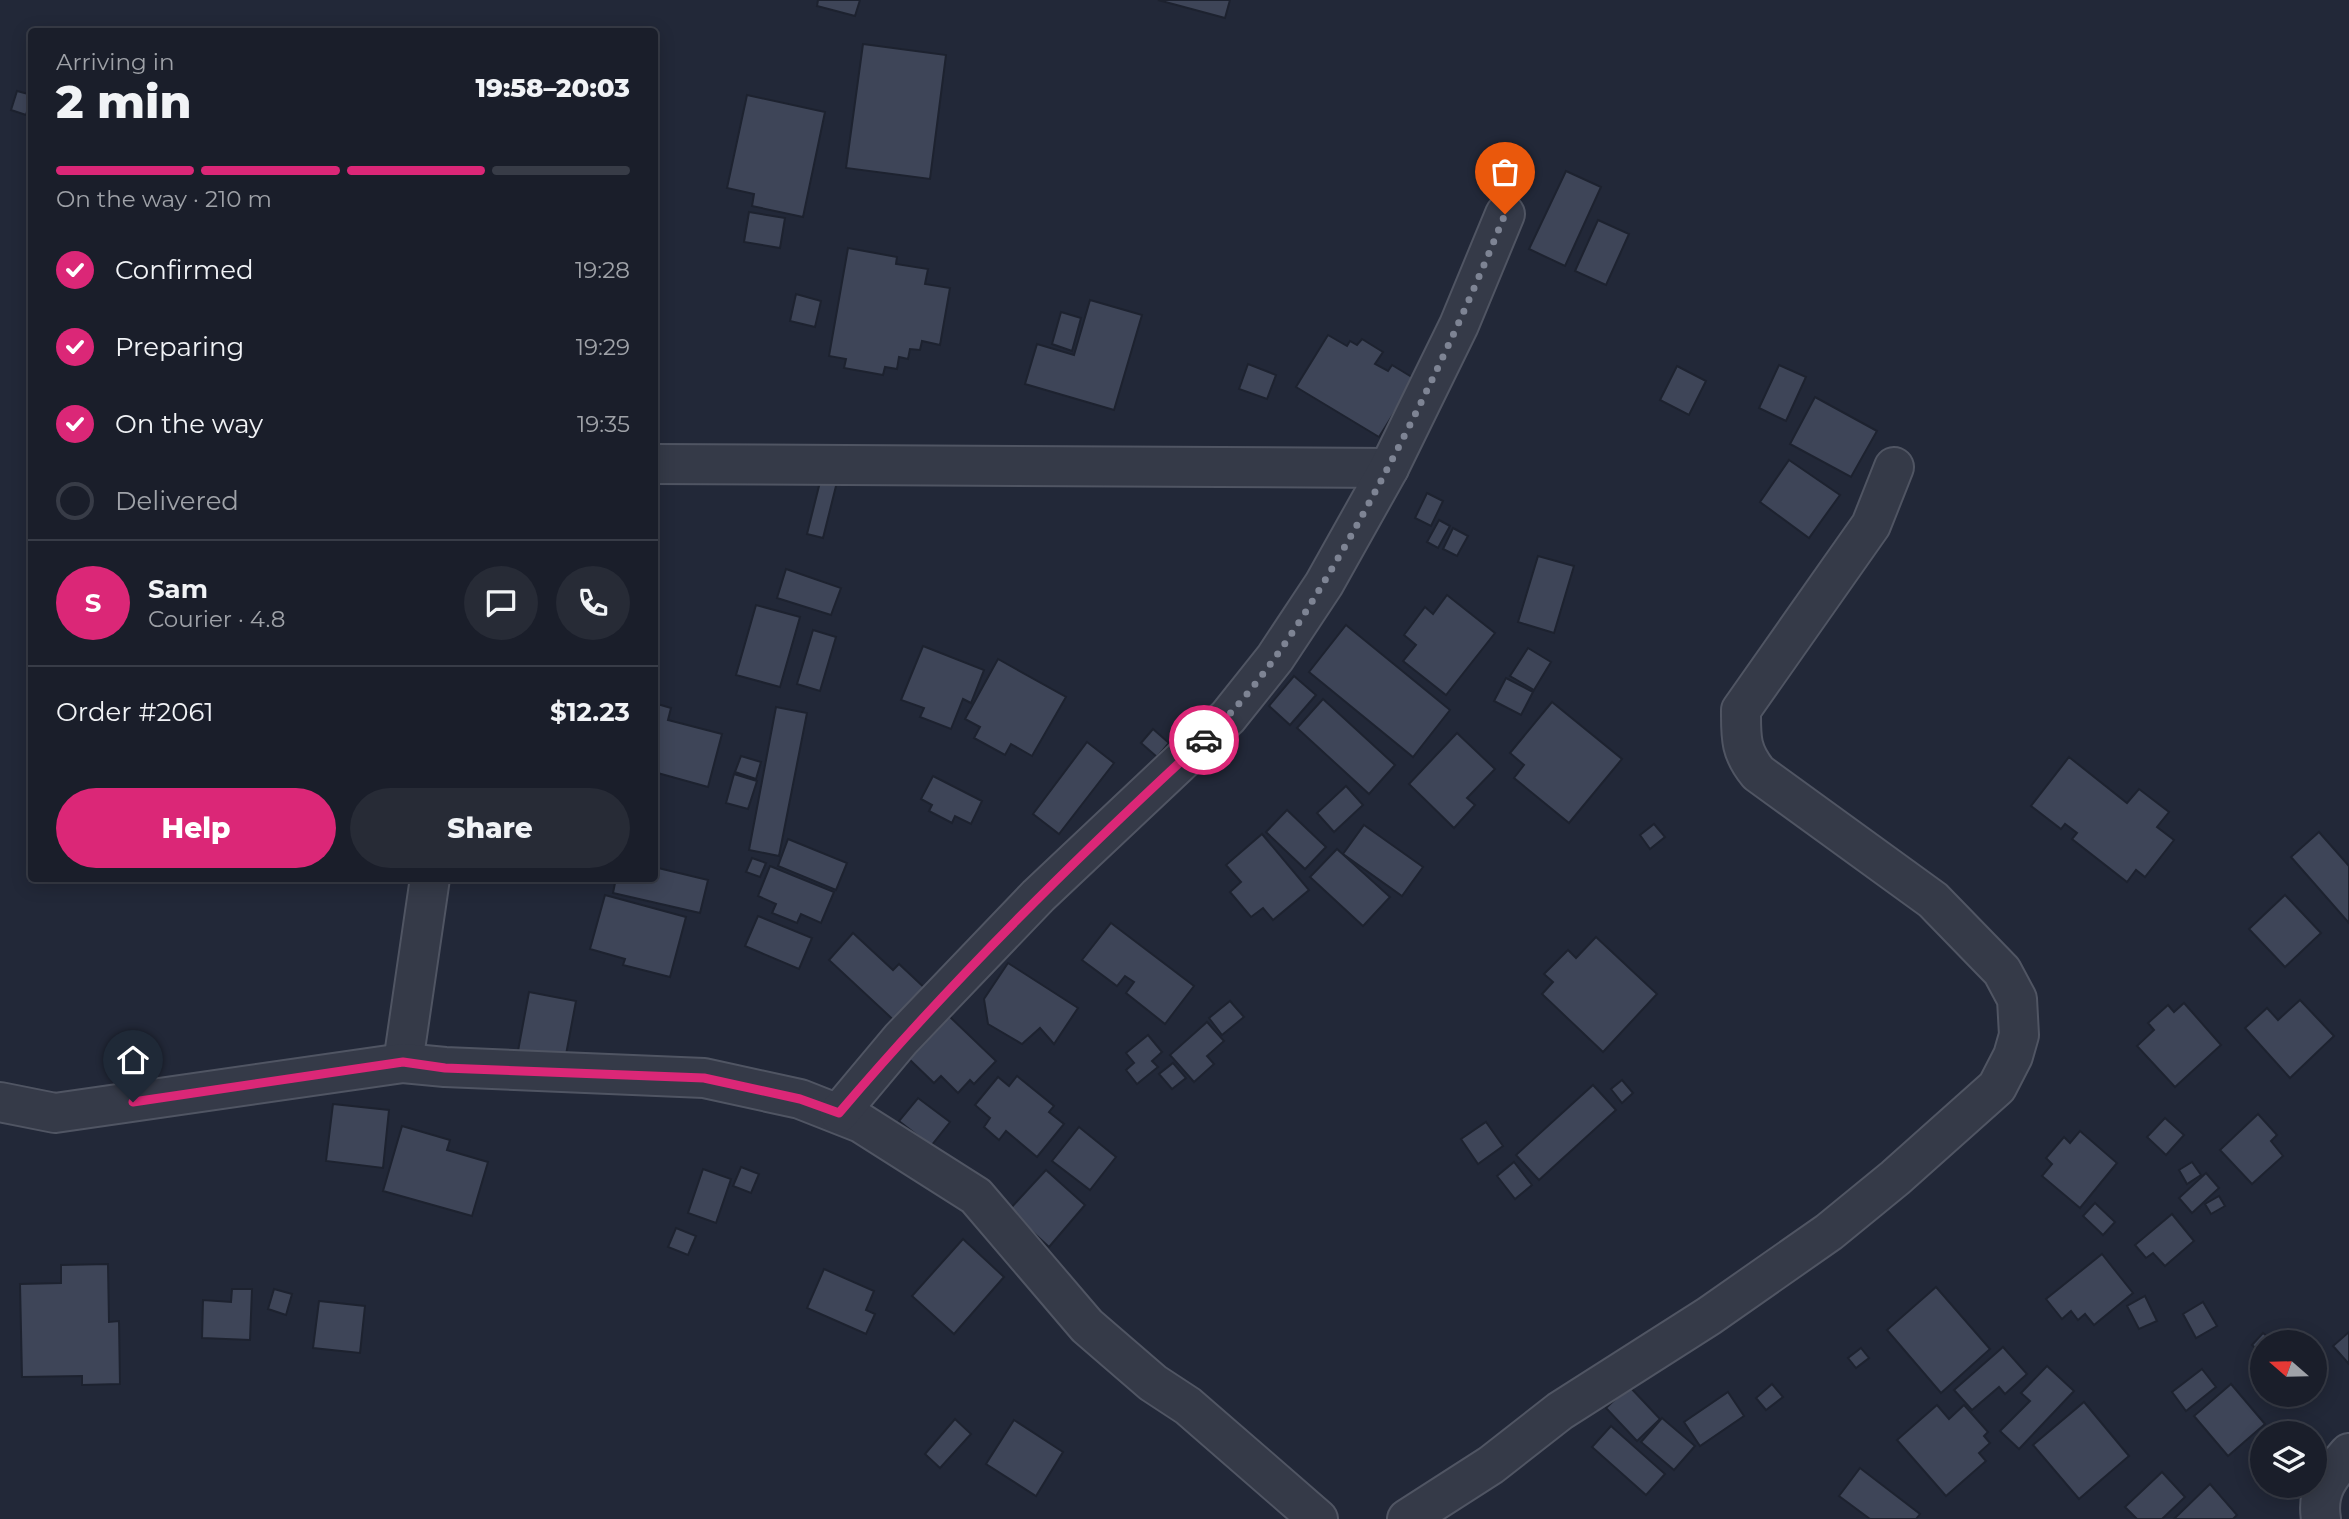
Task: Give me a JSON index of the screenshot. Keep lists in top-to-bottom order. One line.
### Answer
{"north":"left","page":{"heading":["2 min","Arriving in","19:58–20:03"],"panel":["Sam","Courier · 4.8","Order #2061","$12.23"],"bar":"On the way · 210 m","list":[["Confirmed","19:28"],["Preparing","19:29"],["On the way","19:35"],"Delivered"],"round":"S","buttons":["Help","Share"]}}
